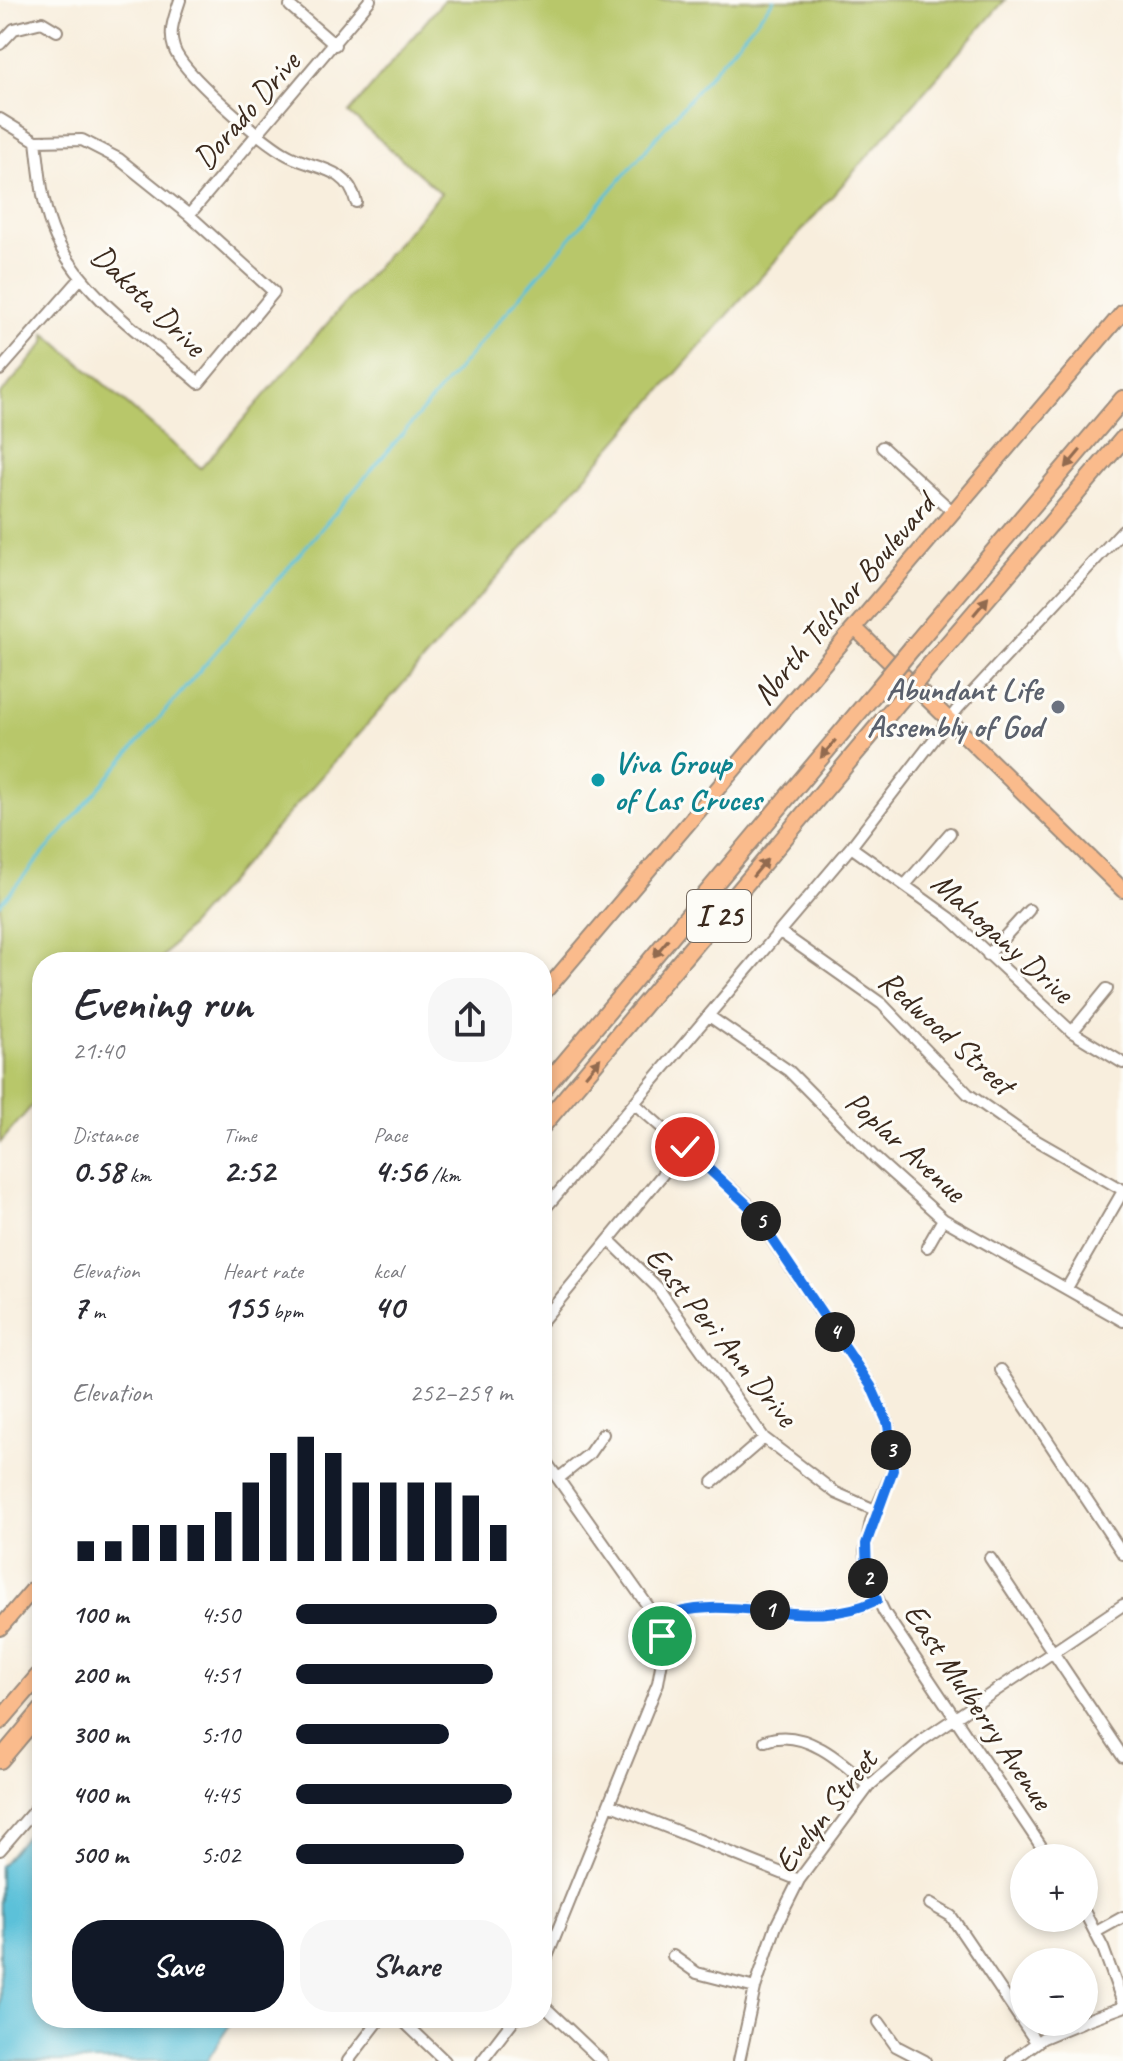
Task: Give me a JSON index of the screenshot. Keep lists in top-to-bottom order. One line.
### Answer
{"streets":{"highway":["I 25"],"main road":["North Telshor Boulevard"],"street":["Dorado Drive","Dakota Drive","Mahogany Drive","Redwood Street","Poplar Avenue","East Peri Ann Drive","East Mulberry Avenue","Evelyn Street"]},"crossings":[["Dorado Drive","Dakota Drive"],["East Peri Ann Drive","East Mulberry Avenue"],["East Mulberry Avenue","Evelyn Street"]],"places":["Abundant Life Assembly of God","Viva Group of Las Cruces"],"page":{"heading":["Evening run","21:40"],"stats":[["Distance","0.58 km"],["Time","2:52"],["Pace","4:56 /km"],["Elevation","7 m"],["Heart rate","155 bpm"],["kcal","40"]],"pins":["5","4","3","2","1"],"chart":["Elevation","252–259 m"],"list":[{"name":"100 m","note":"4:50"},{"name":"200 m","note":"4:51"},{"name":"300 m","note":"5:10"},{"name":"400 m","note":"4:45"},{"name":"500 m","note":"5:02"}],"map_buttons":["+","−"],"buttons":["Save","Share"]}}
